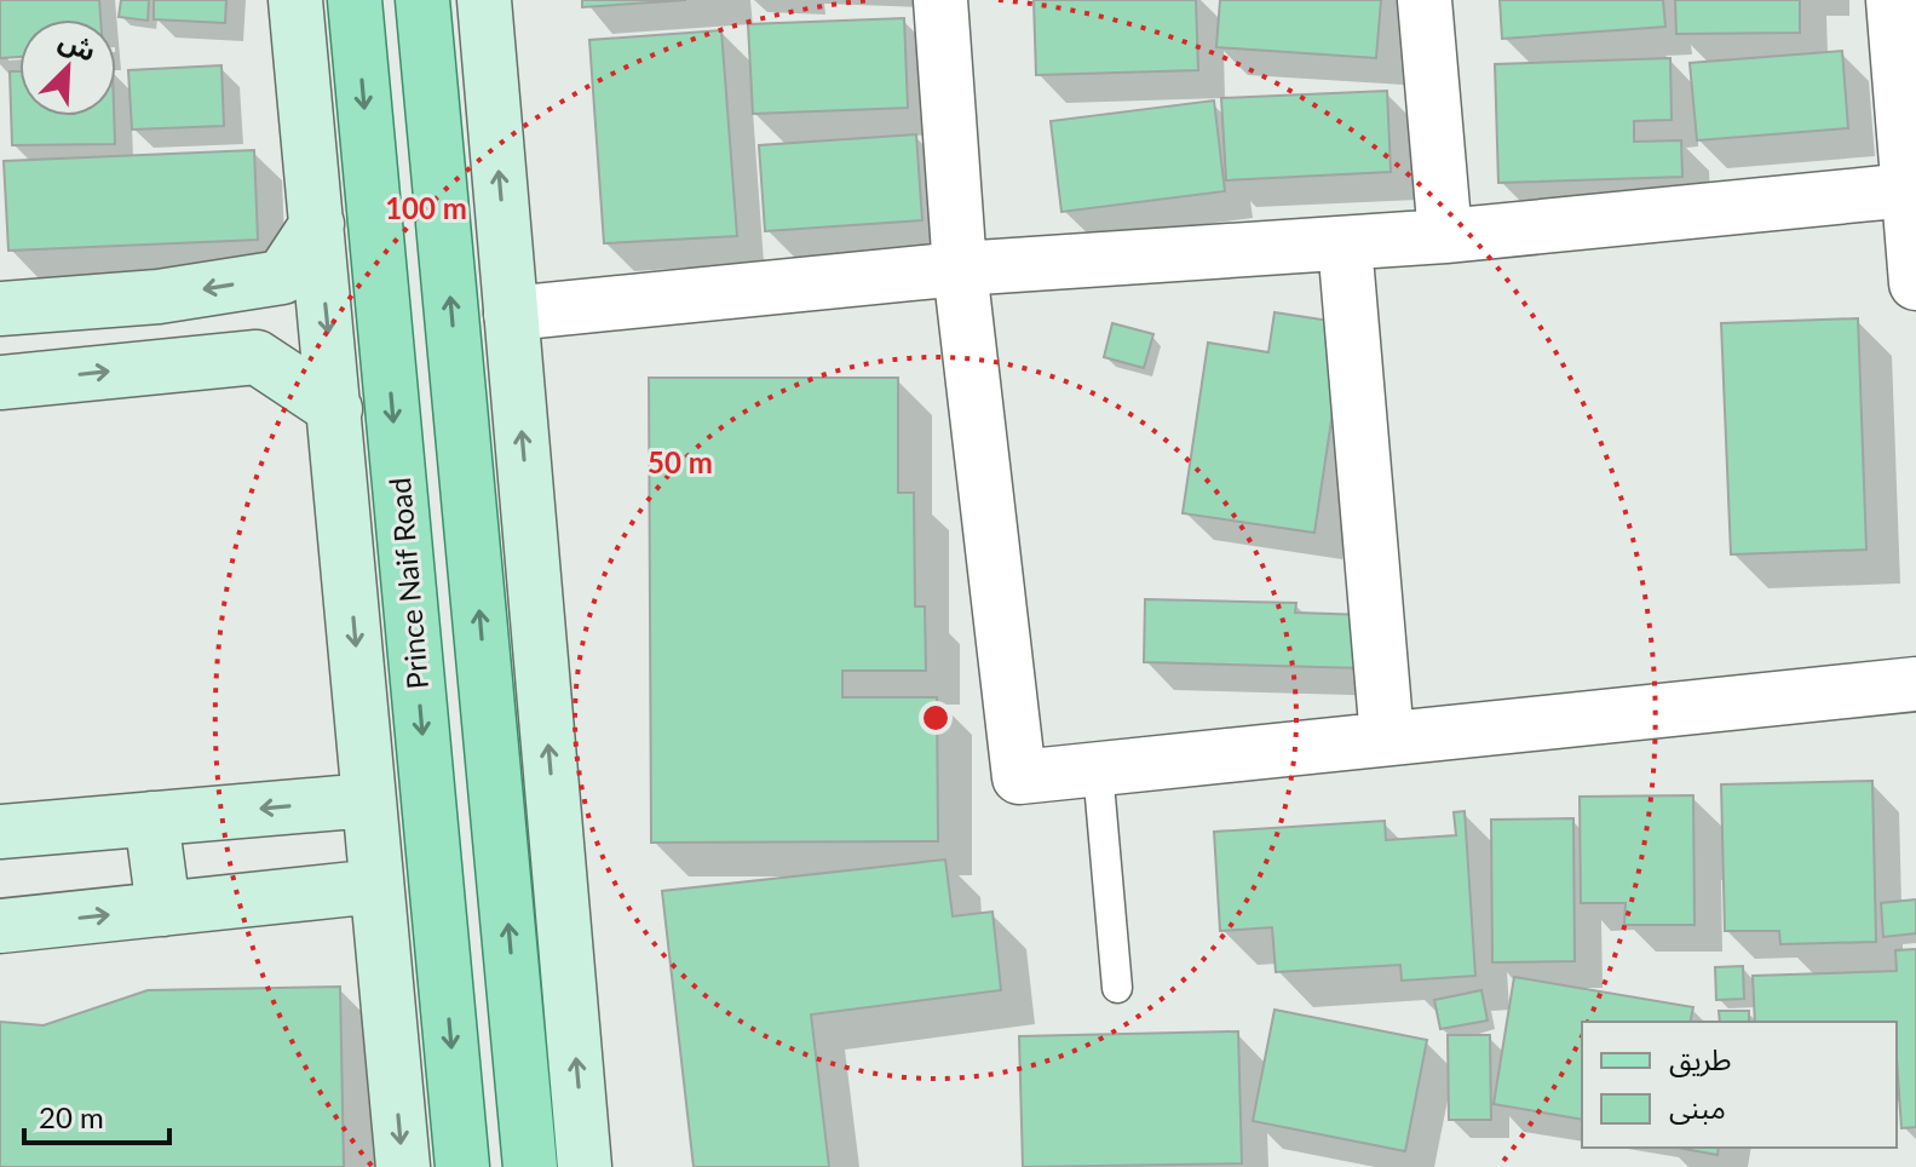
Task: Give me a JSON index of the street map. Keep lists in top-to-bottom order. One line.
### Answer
{"streets":{"main road":["Prince Naif Road"]},"legend":["طريق","مبنى"],"scale_bar":"20 m","north":"top right","rings":["100 m","50 m"]}
